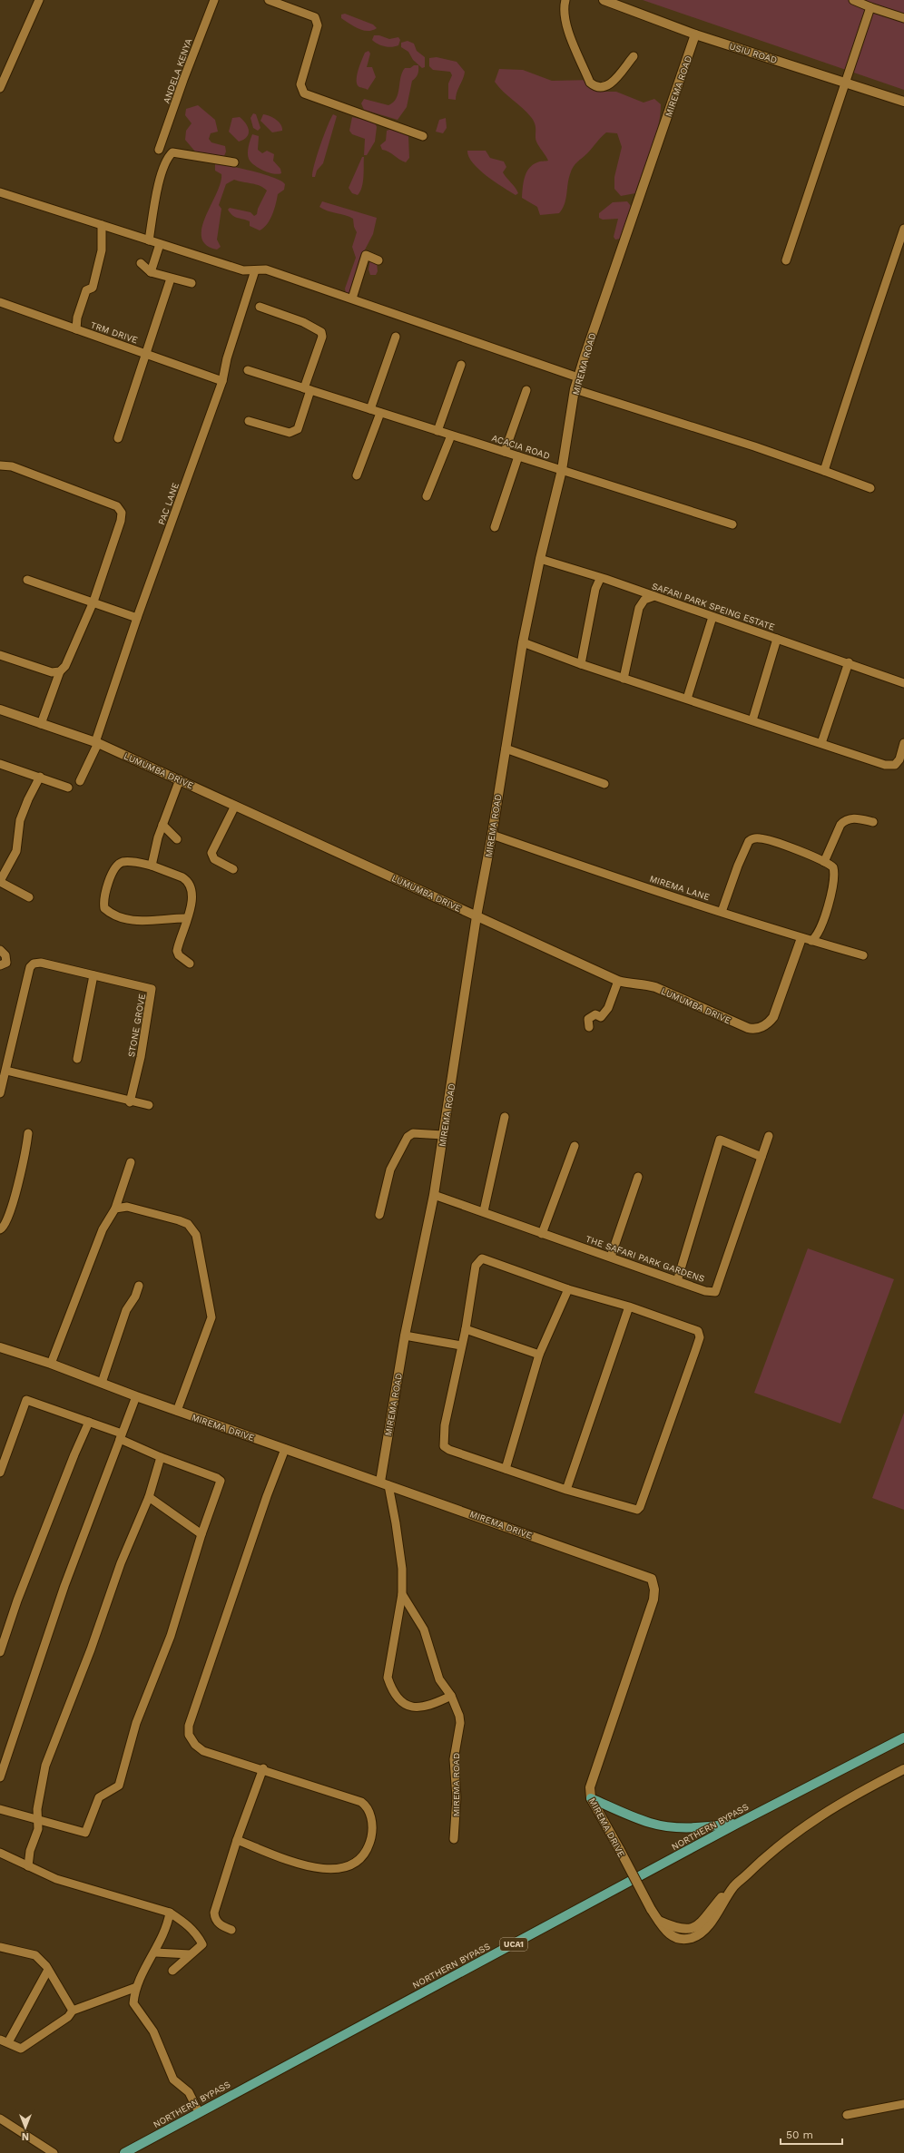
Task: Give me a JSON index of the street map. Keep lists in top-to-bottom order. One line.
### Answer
{"streets":{"main road":["NORTHERN BYPASS","UCA1"],"street":["USIU ROAD","ANDELA KENYA","MIREMA ROAD","TRM DRIVE","ACACIA ROAD","PAC LANE","SAFARI PARK SPEING ESTATE","LUMUMBA DRIVE","MIREMA LANE","STONE GROVE","THE SAFARI PARK GARDENS","MIREMA DRIVE"]},"crossings":[["USIU ROAD","MIREMA ROAD"],["MIREMA ROAD","ACACIA ROAD"],["MIREMA ROAD","SAFARI PARK SPEING ESTATE"],["MIREMA ROAD","LUMUMBA DRIVE"],["MIREMA ROAD","MIREMA LANE"],["MIREMA ROAD","THE SAFARI PARK GARDENS"],["MIREMA ROAD","MIREMA DRIVE"],["TRM DRIVE","PAC LANE"],["PAC LANE","LUMUMBA DRIVE"],["LUMUMBA DRIVE","MIREMA LANE"]],"scale_bar":"50 m","north":"bottom"}
